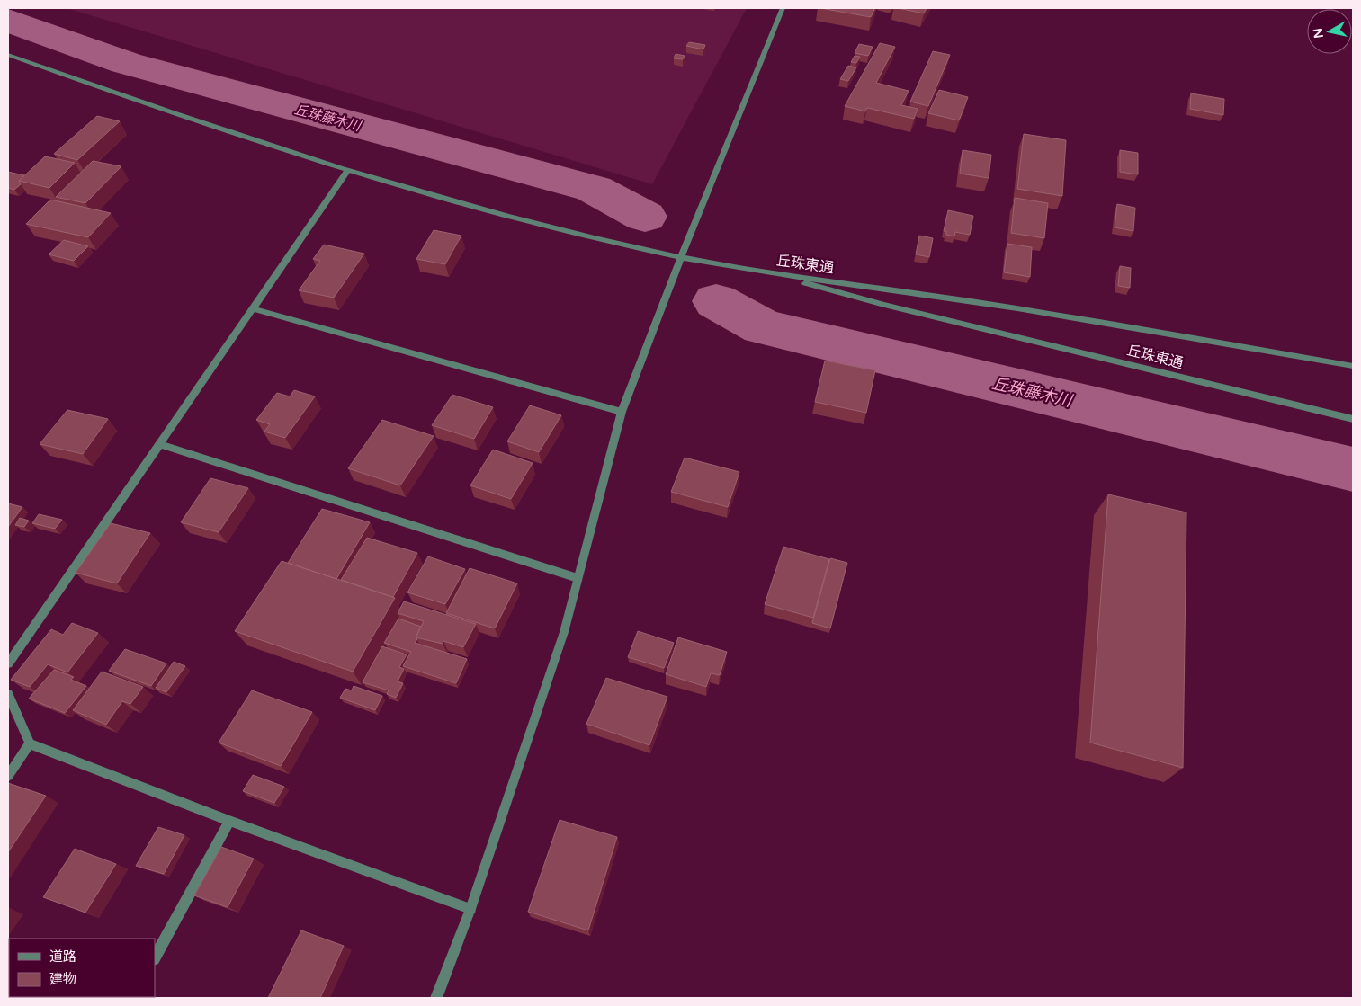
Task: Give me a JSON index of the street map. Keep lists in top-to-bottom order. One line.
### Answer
{"streets":{"street":["丘珠東通"]},"water":["丘珠藤木川"],"legend":["道路","建物"],"north":"left"}
